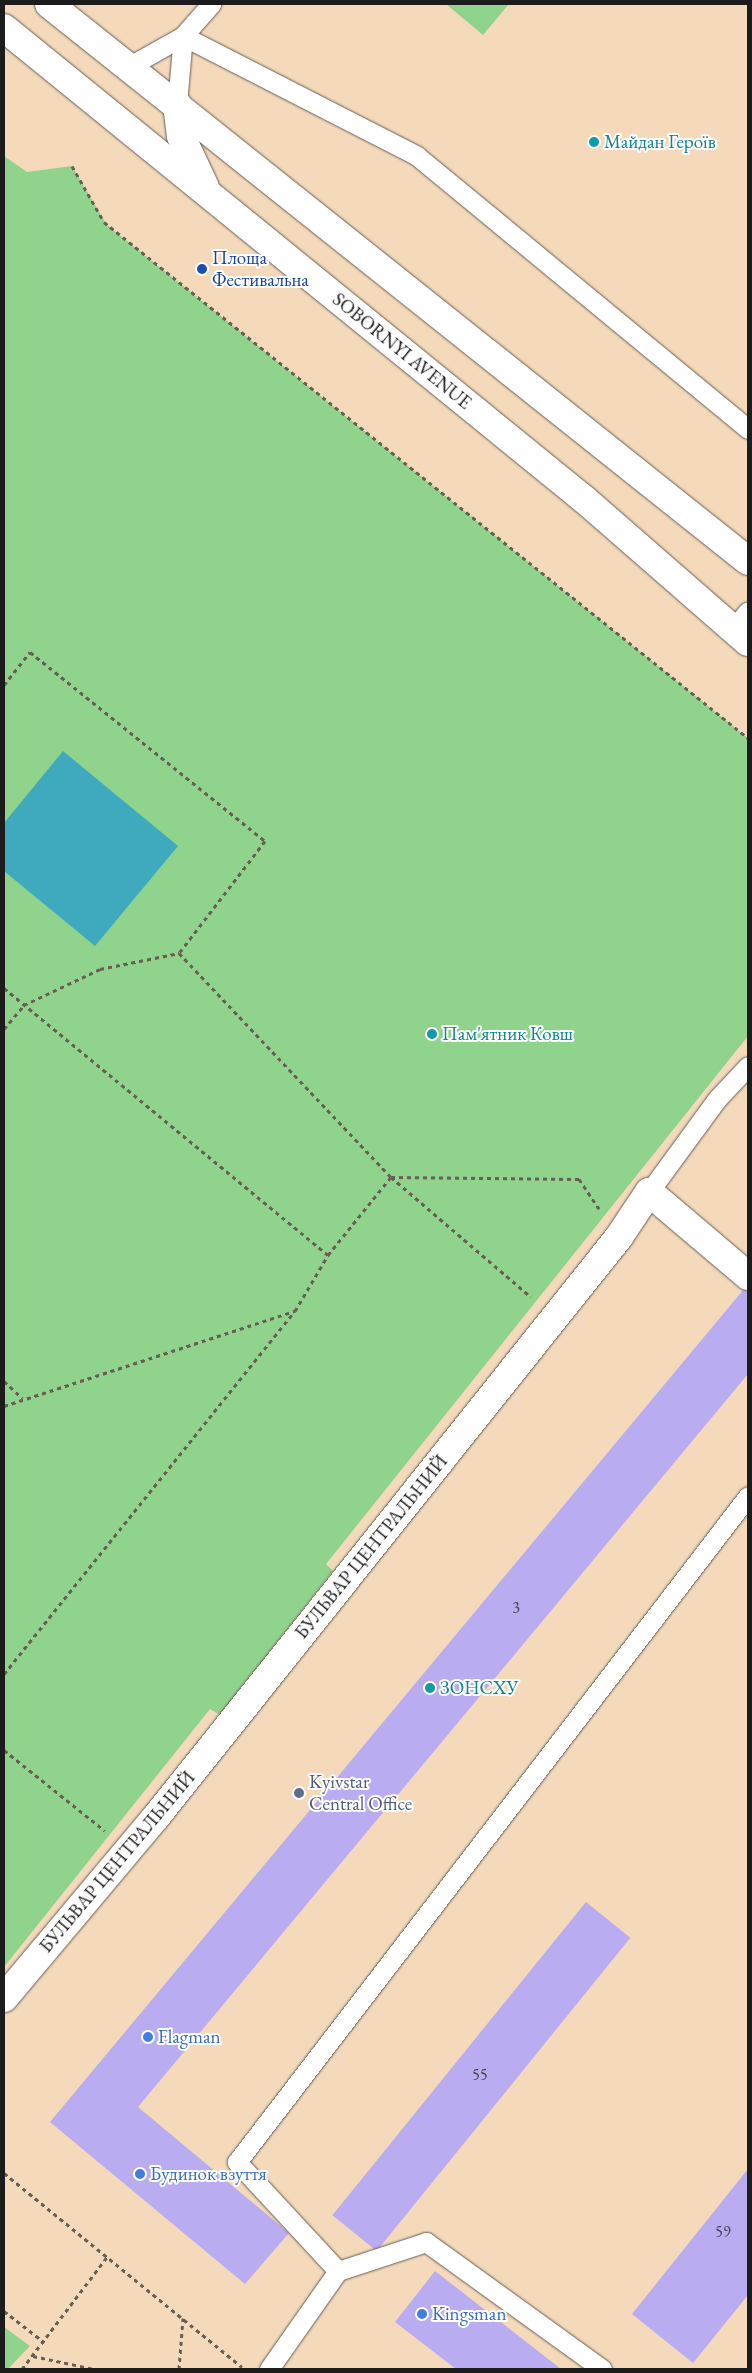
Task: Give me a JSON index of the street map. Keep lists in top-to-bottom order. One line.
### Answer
{"streets":{"main road":["SOBORNYI AVENUE","БУЛЬВАР ЦЕНТРАЛЬНИЙ"]},"places":["Майдан Героїв","Площа Фестивальна","Пам'ятник Ковш","ЗОНСХУ","Kyivstar Central Office","Flagman","Будинок взуття","Kingsman"],"house_numbers":["3","55","59"]}
